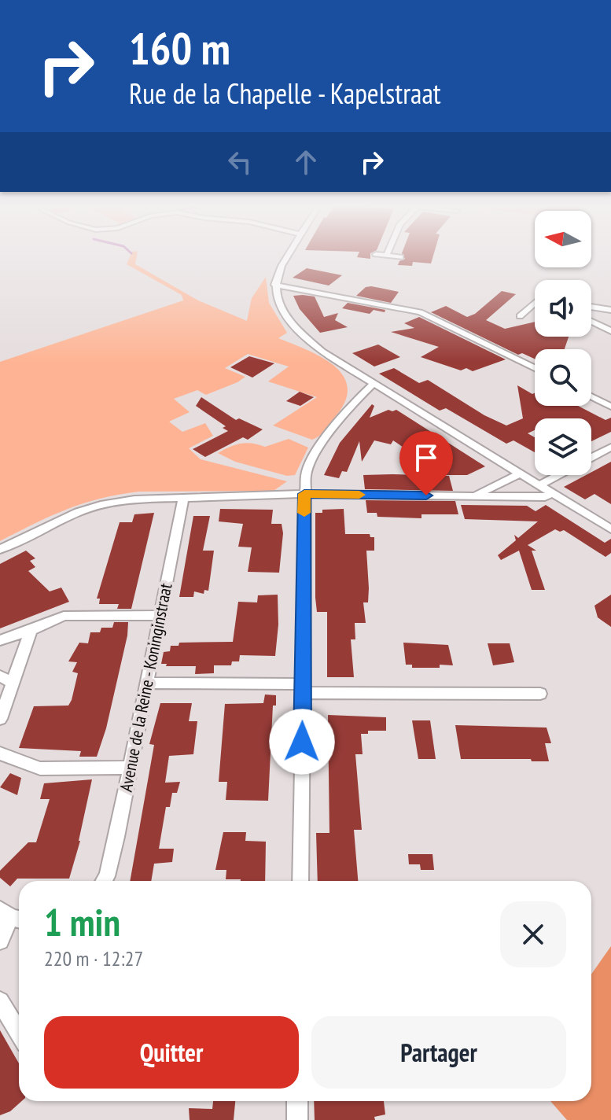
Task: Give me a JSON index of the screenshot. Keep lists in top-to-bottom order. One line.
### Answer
{"streets":{"street":["Avenue de la Reine - Koninginstraat"]},"north":"left","page":{"turn":["160 m","Rue de la Chapelle - Kapelstraat"],"heading":["1 min","220 m · 12:27"],"buttons":["Quitter","Partager"]}}
